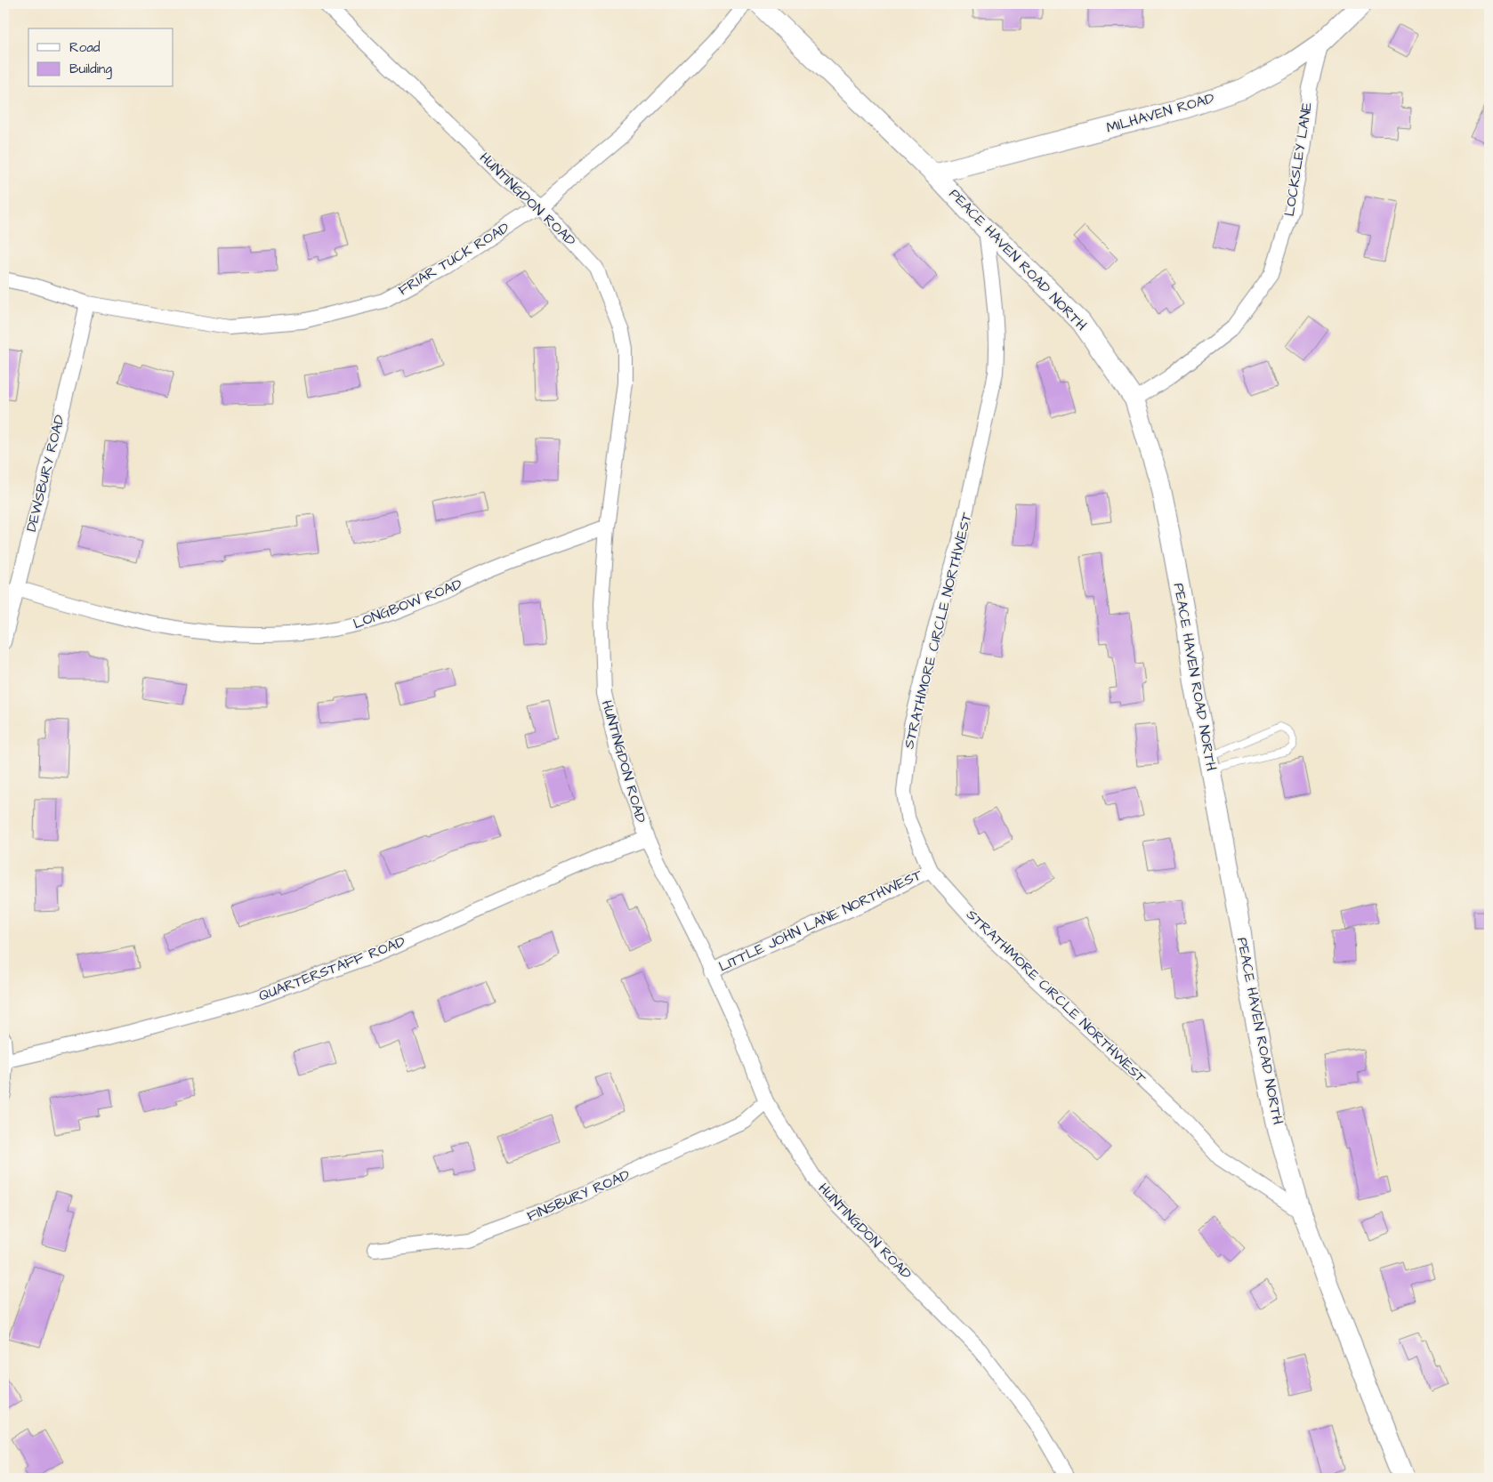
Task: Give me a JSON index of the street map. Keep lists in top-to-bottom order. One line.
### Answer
{"streets":{"main road":["MILHAVEN ROAD","PEACE HAVEN ROAD NORTH"],"street":["LOCKSLEY LANE","HUNTINGDON ROAD","FRIAR TUCK ROAD","DEWSBURY ROAD","LONGBOW ROAD","STRATHMORE CIRCLE NORTHWEST","LITTLE JOHN LANE NORTHWEST","QUARTERSTAFF ROAD","FINSBURY ROAD"]},"crossings":[["MILHAVEN ROAD","LOCKSLEY LANE"],["MILHAVEN ROAD","PEACE HAVEN ROAD NORTH"],["LOCKSLEY LANE","PEACE HAVEN ROAD NORTH"],["HUNTINGDON ROAD","FRIAR TUCK ROAD"],["HUNTINGDON ROAD","LONGBOW ROAD"],["HUNTINGDON ROAD","LITTLE JOHN LANE NORTHWEST"],["HUNTINGDON ROAD","QUARTERSTAFF ROAD"],["HUNTINGDON ROAD","FINSBURY ROAD"],["FRIAR TUCK ROAD","DEWSBURY ROAD"],["PEACE HAVEN ROAD NORTH","STRATHMORE CIRCLE NORTHWEST"],["DEWSBURY ROAD","LONGBOW ROAD"],["STRATHMORE CIRCLE NORTHWEST","LITTLE JOHN LANE NORTHWEST"]],"legend":["Road","Building"]}
